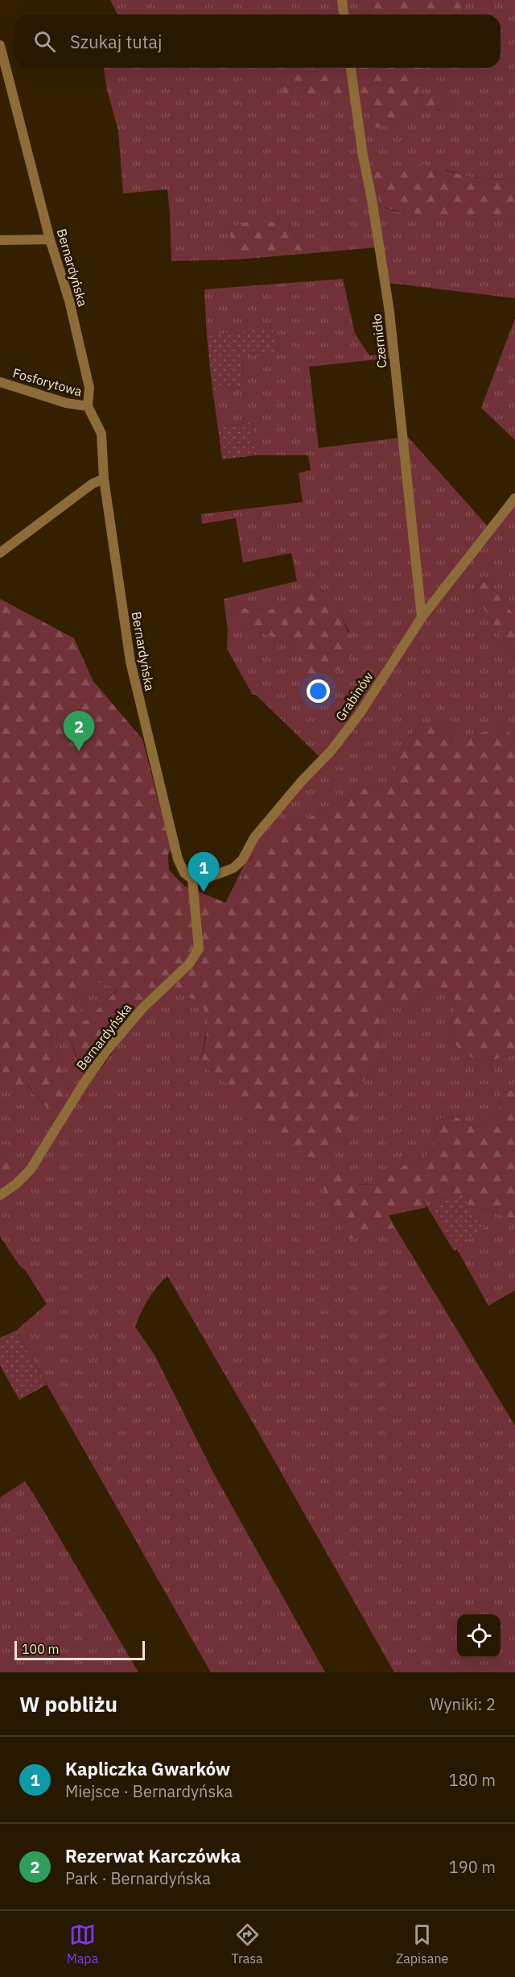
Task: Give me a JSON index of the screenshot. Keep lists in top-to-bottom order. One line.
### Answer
{"streets":{"street":["Bernardyńska","Czernidło","Fosforytowa","Grabinów"]},"crossings":[["Bernardyńska","Fosforytowa"],["Bernardyńska","Grabinów"],["Czernidło","Grabinów"]],"scale_bar":"100 m","page":{"search":"Szukaj tutaj","pins":["2","1"],"scale":"100 m","heading":["W pobliżu","Wyniki: 2"],"list":[{"mark":"1","name":"Kapliczka Gwarków","note":"Miejsce · Bernardyńska","value":"180 m"},{"mark":"2","name":"Rezerwat Karczówka","note":"Park · Bernardyńska","value":"190 m"}],"nav":["Mapa","Trasa","Zapisane"]}}
